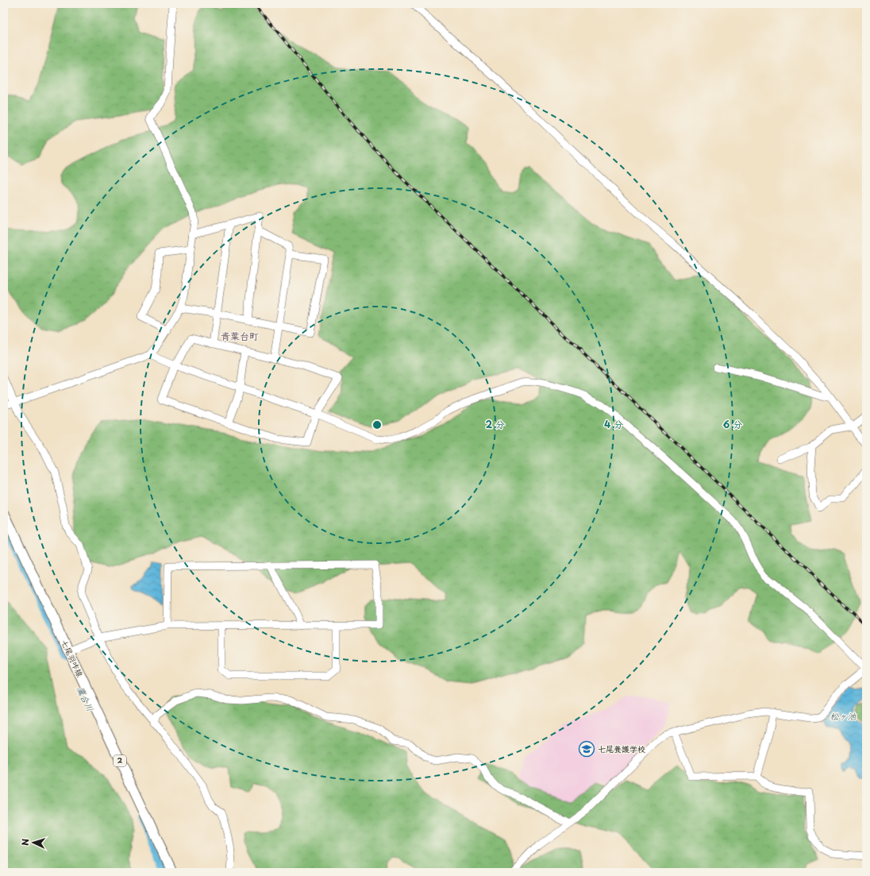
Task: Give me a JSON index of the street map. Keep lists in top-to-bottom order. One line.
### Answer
{"streets":{"main road":["七尾羽咋線","2"]},"districts":["青葉台町"],"water":["鷹合川","松ヶ池"],"places":{"school or university":["七尾養護学校"]},"north":"left","rings":["2 分","4 分","6 分"]}
